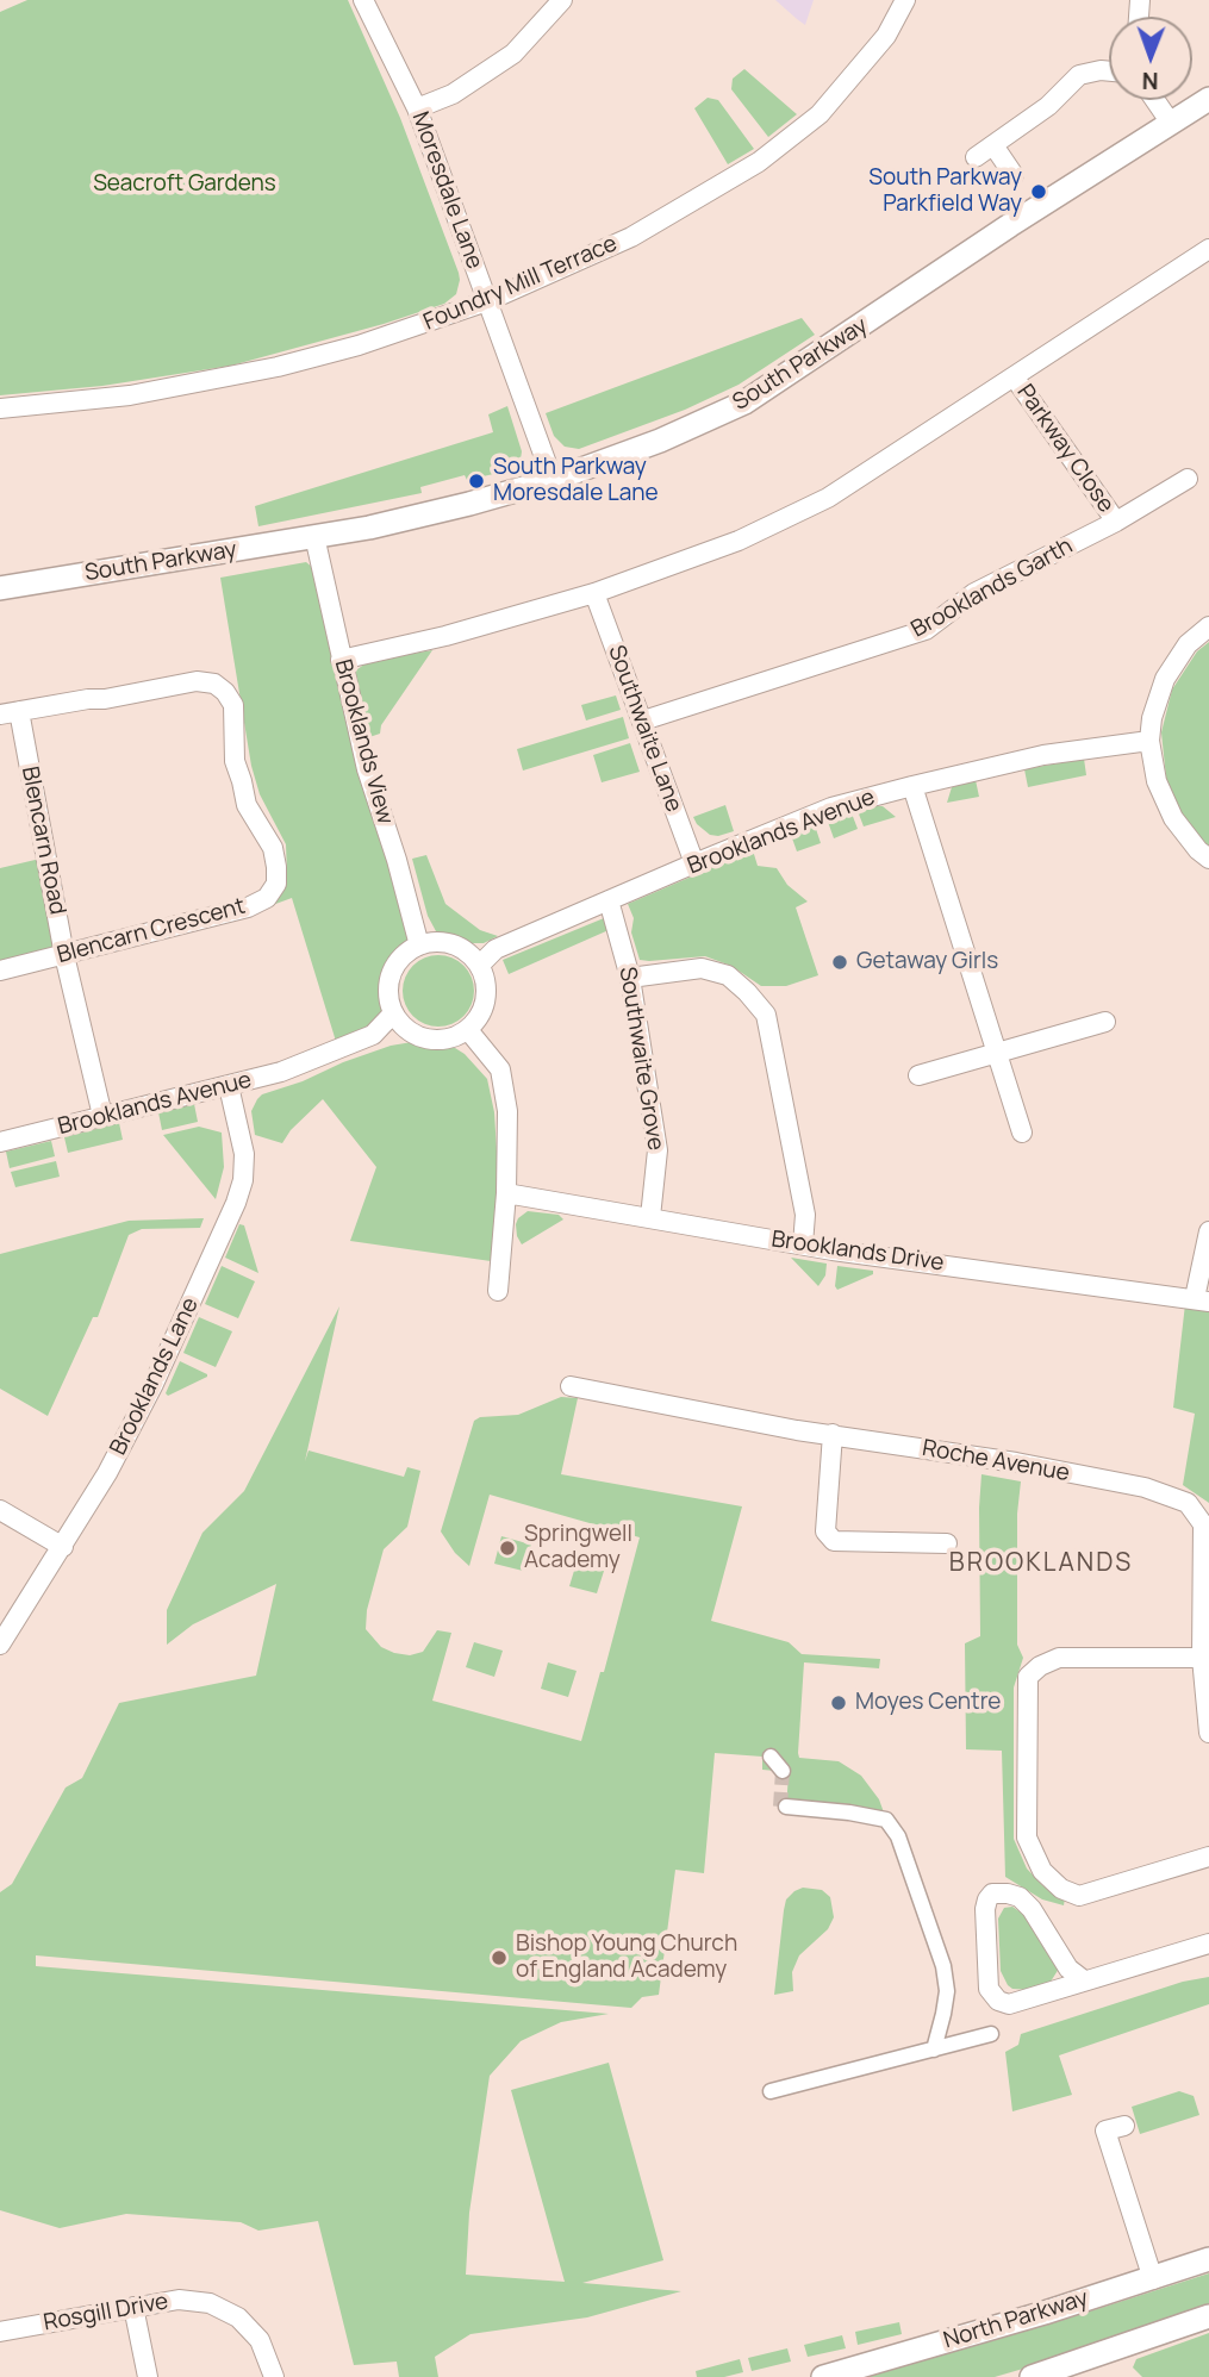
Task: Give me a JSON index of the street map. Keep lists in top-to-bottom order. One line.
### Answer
{"streets":{"street":["Moresdale Lane","Foundry Mill Terrace","South Parkway","Parkway Close","Brooklands Garth","Southwaite Lane","Brooklands View","Brooklands Avenue","Blencarn Road","Blencarn Crescent","Southwaite Grove","Brooklands Drive","Brooklands Lane","Roche Avenue","Rosgill Drive","North Parkway"]},"crossings":[["Moresdale Lane","Foundry Mill Terrace"],["Moresdale Lane","South Parkway"],["South Parkway","Brooklands View"],["Parkway Close","Brooklands Garth"],["Brooklands Garth","Southwaite Lane"],["Southwaite Lane","Brooklands Avenue"],["Brooklands View","Brooklands Avenue"],["Brooklands Avenue","Blencarn Road"],["Brooklands Avenue","Southwaite Grove"],["Brooklands Avenue","Brooklands Lane"],["Blencarn Road","Blencarn Crescent"],["Southwaite Grove","Brooklands Drive"]],"districts":["BROOKLANDS"],"parks":["Seacroft Gardens"],"places":["South Parkway Parkfield Way","South Parkway Moresdale Lane","Getaway Girls","Springwell Academy","Moyes Centre","Bishop Young Church of England Academy"],"north":"bottom"}
